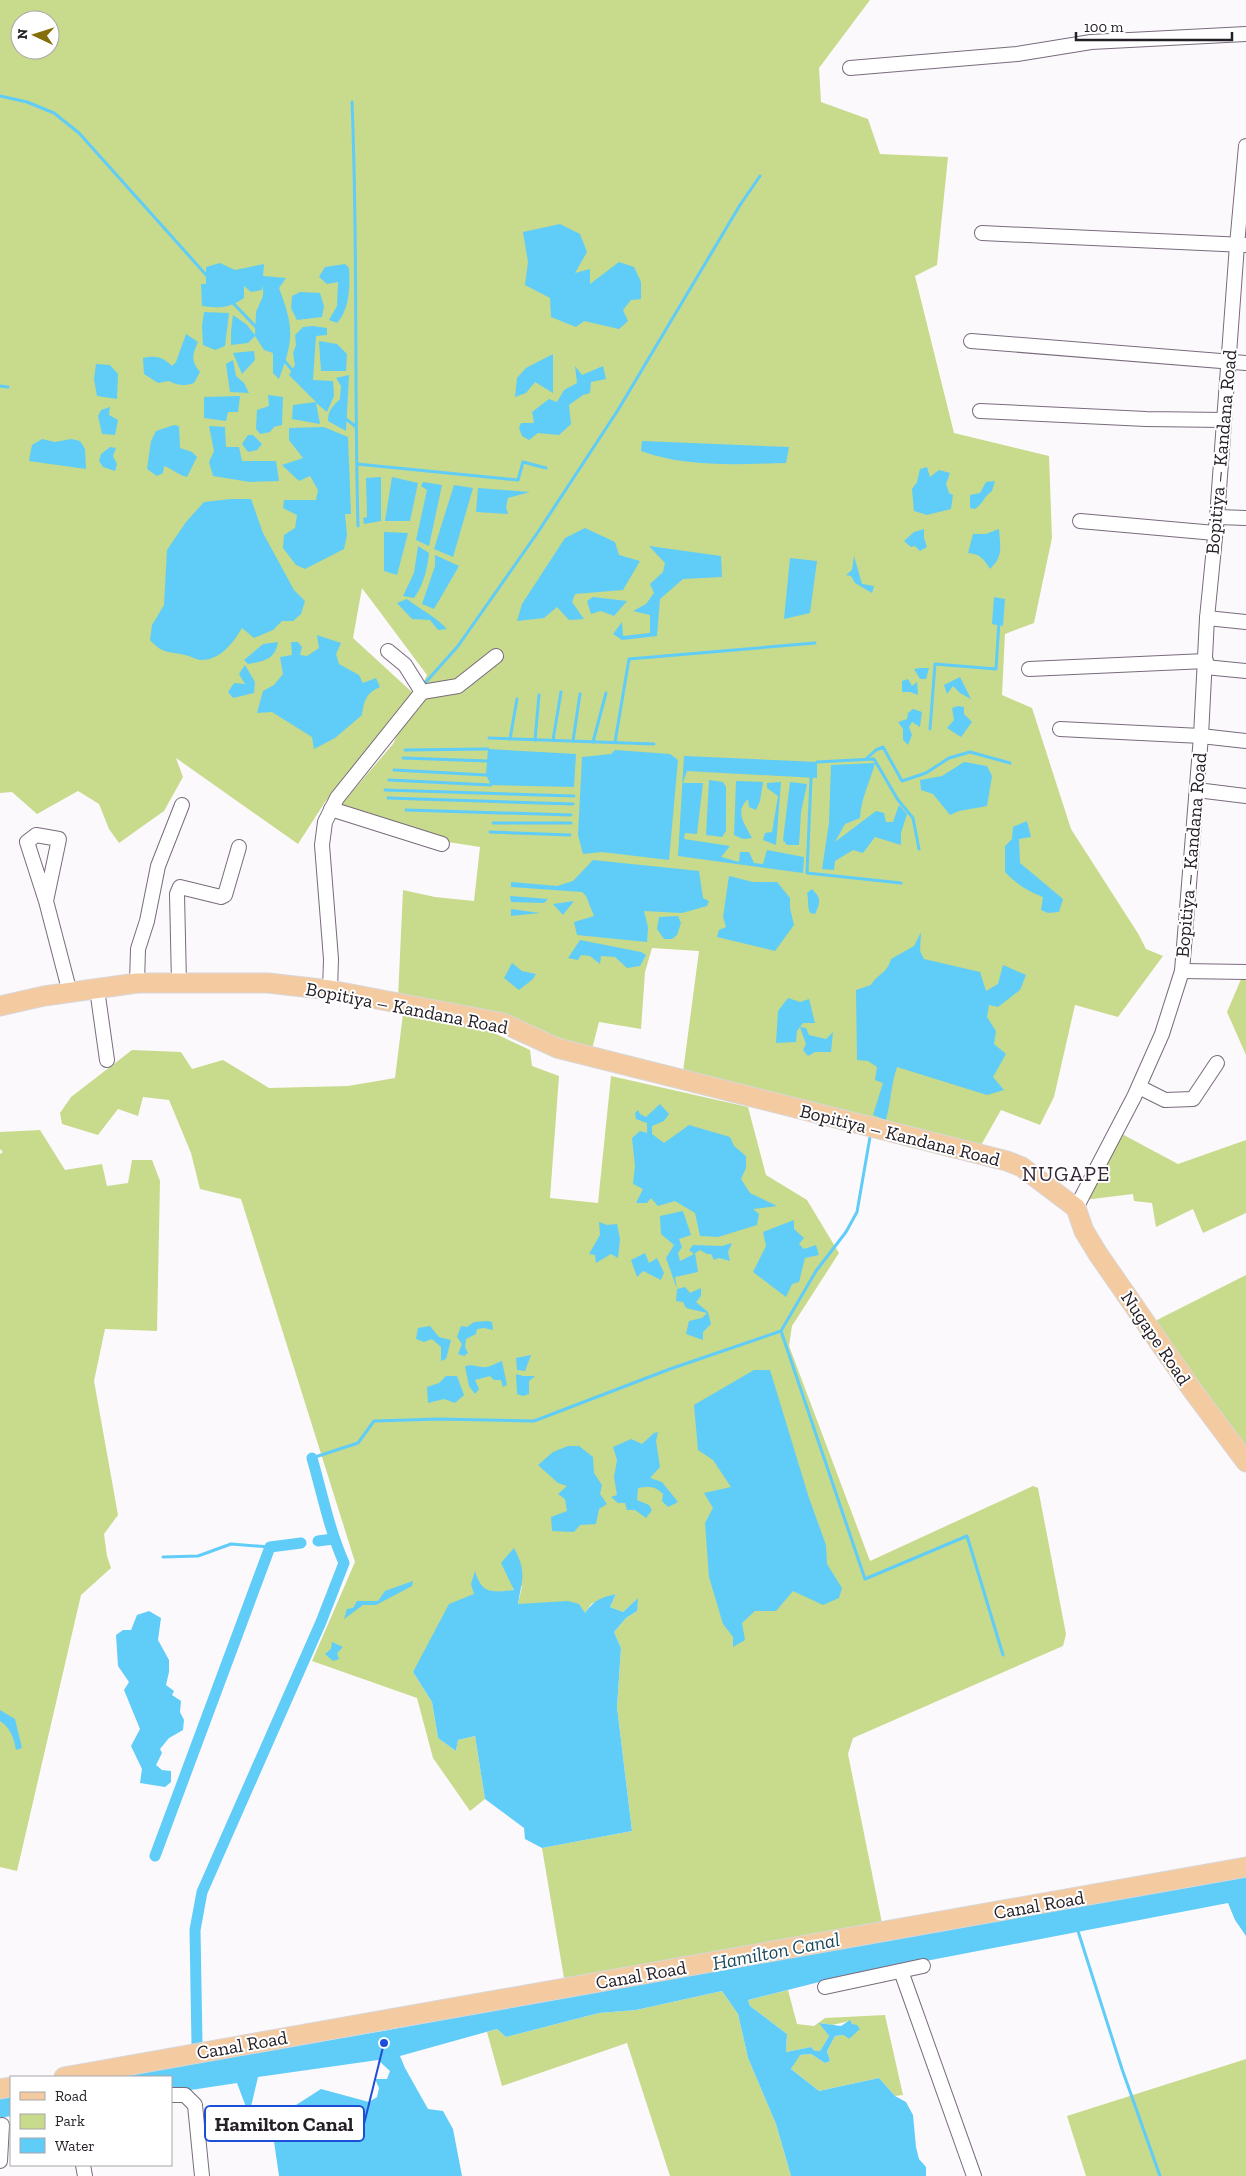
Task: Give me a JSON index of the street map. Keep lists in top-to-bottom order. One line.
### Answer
{"streets":{"main road":["Bopitiya – Kandana Road","Nugape Road","Canal Road"]},"crossings":[["Bopitiya – Kandana Road","Nugape Road"]],"districts":["NUGAPE"],"water":["Hamilton Canal"],"places":["Hamilton Canal"],"legend":["Road","Park","Water"],"scale_bar":"100 m","north":"left"}
